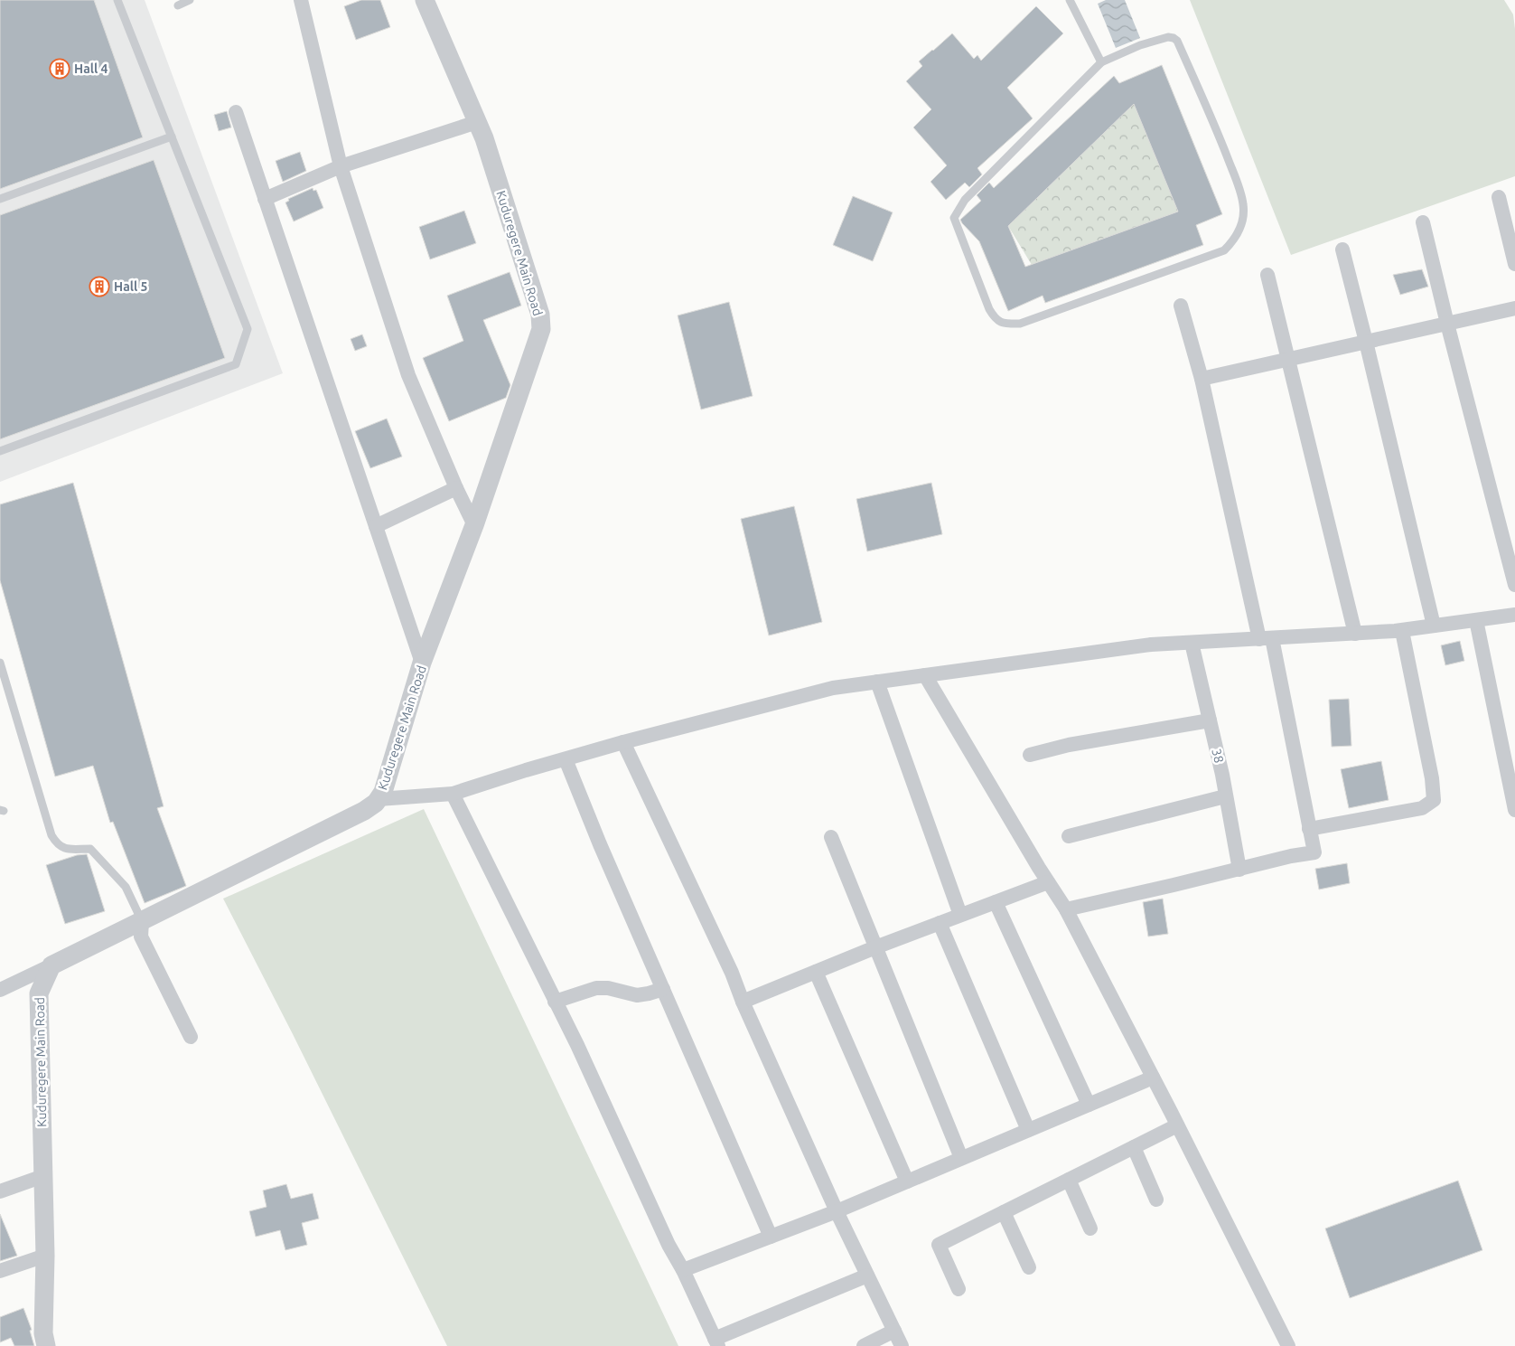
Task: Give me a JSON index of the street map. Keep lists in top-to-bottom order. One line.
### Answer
{"streets":{"street":["Kuduregere Main Road","38"]},"places":{"building":["Hall 4","Hall 5"]}}
